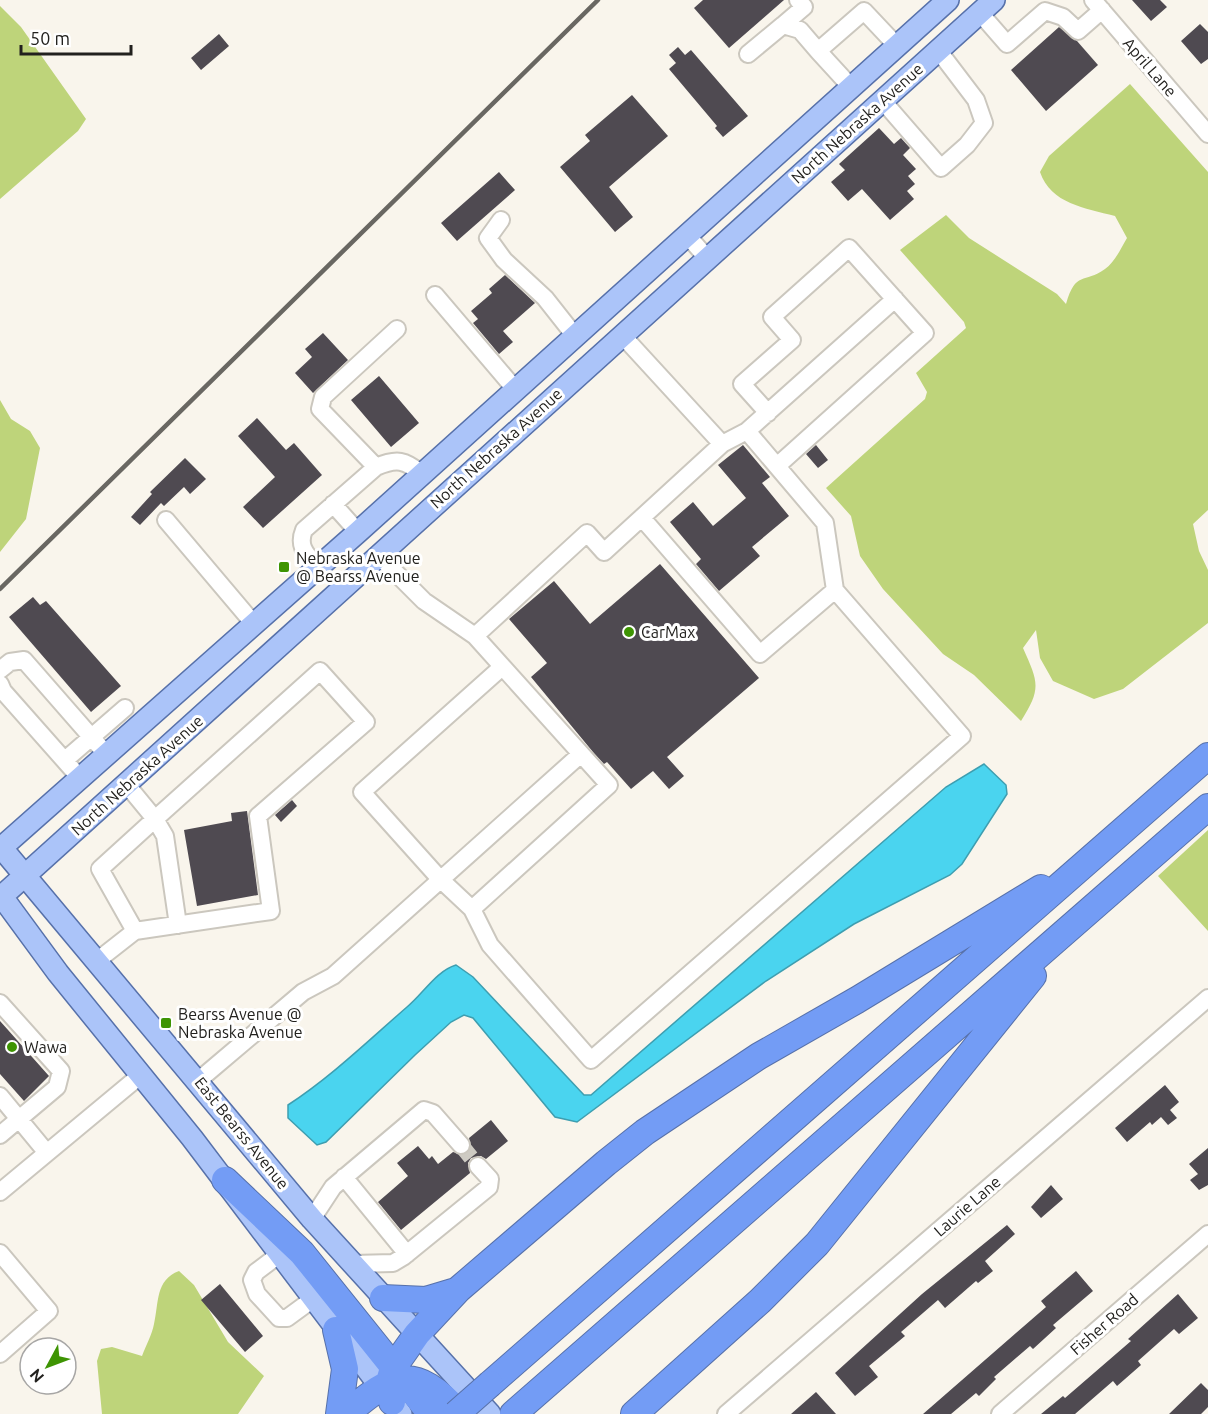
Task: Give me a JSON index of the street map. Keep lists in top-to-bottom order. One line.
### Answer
{"streets":{"main road":["North Nebraska Avenue","East Bearss Avenue"],"street":["April Lane","Laurie Lane","Fisher Road"]},"crossings":[["North Nebraska Avenue","East Bearss Avenue"]],"places":{"transit":["Nebraska Avenue @ Bearss Avenue","Bearss Avenue @ Nebraska Avenue"],"other":["CarMax","Wawa"]},"scale_bar":"50 m","north":"bottom left"}
